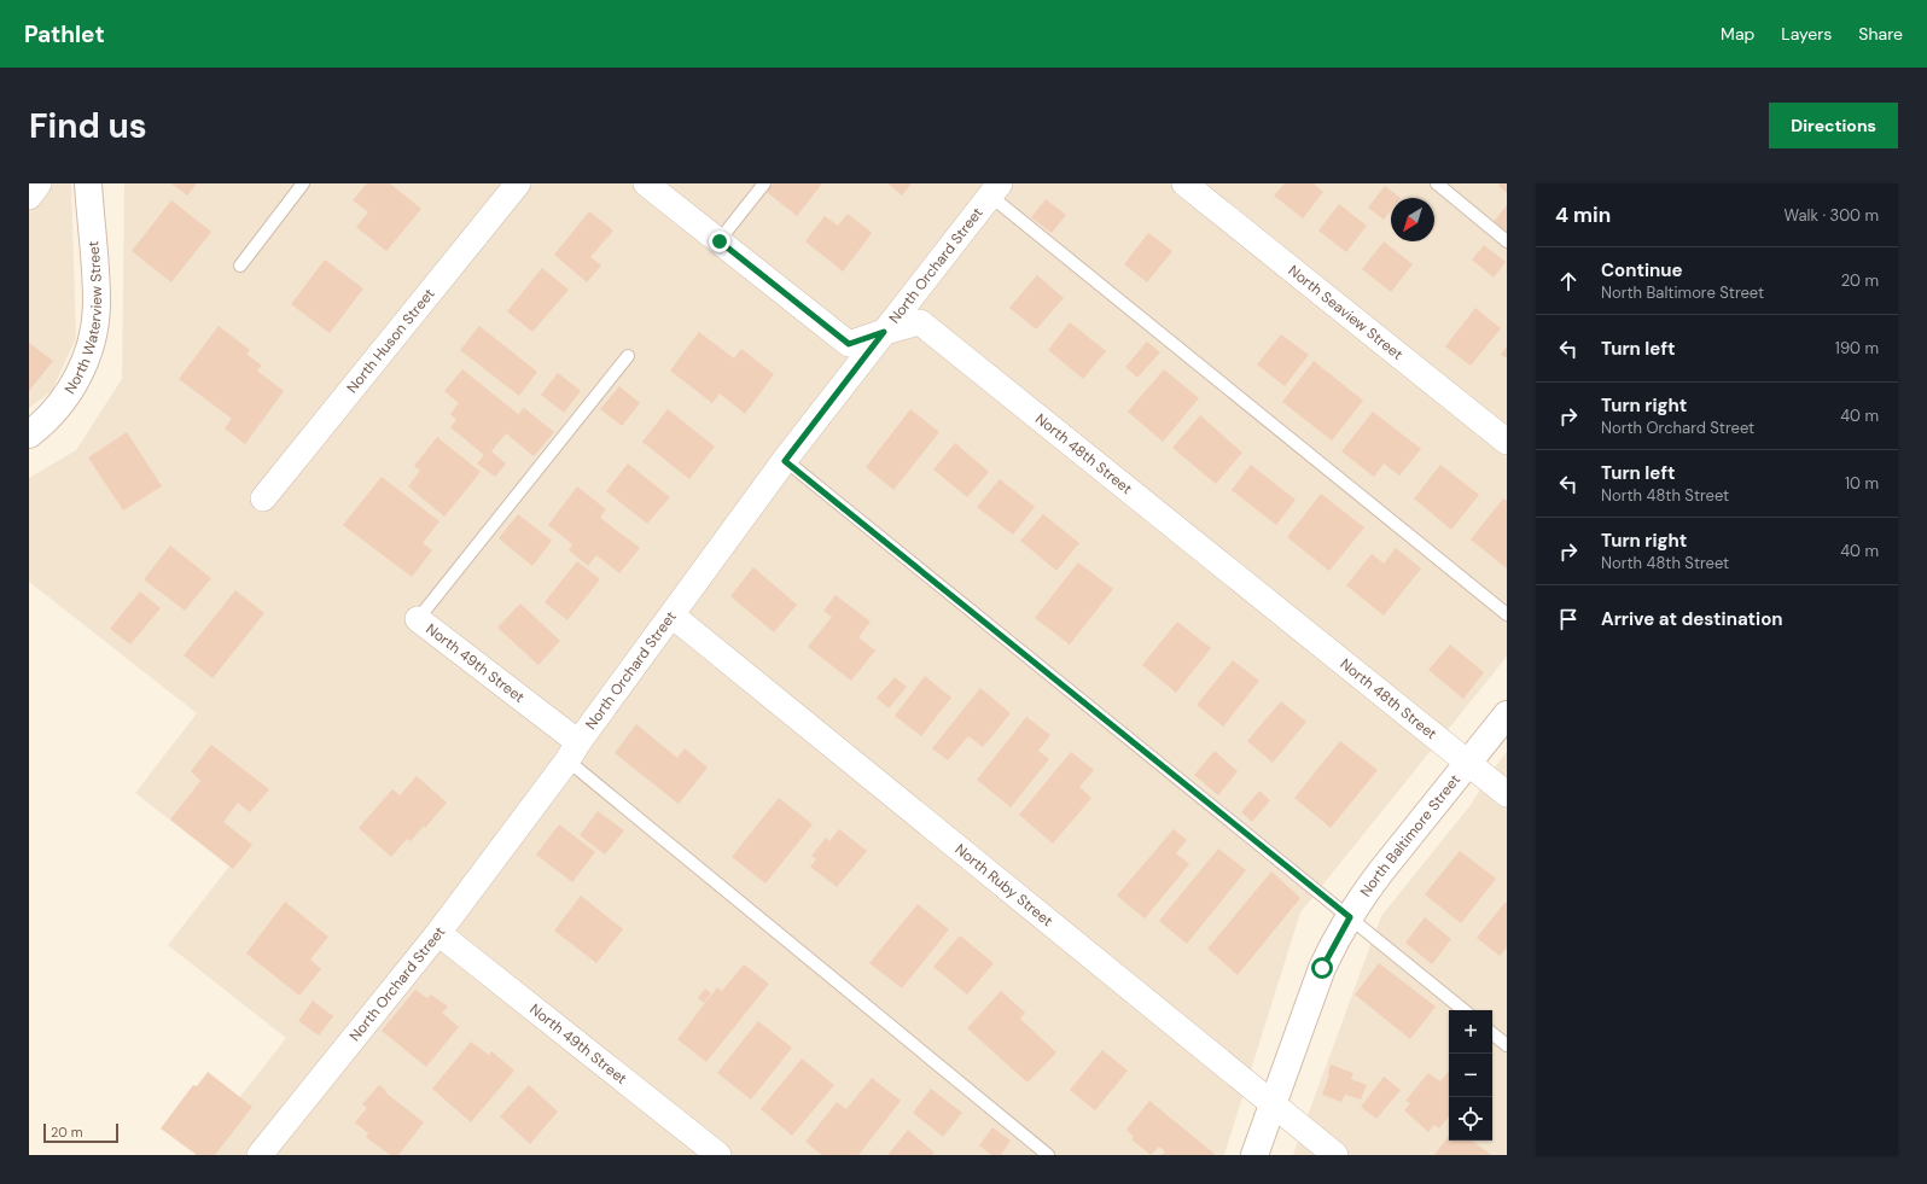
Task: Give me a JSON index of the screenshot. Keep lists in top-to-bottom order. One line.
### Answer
{"streets":{"street":["North Orchard Street","North Seaview Street","North Waterview Street","North Huson Street","North 48th Street","North 49th Street","North Baltimore Street","North Ruby Street"]},"crossings":[["North Orchard Street","North 48th Street"],["North Orchard Street","North 49th Street"],["North Orchard Street","North Ruby Street"],["North 48th Street","North Baltimore Street"],["North Baltimore Street","North Ruby Street"]],"scale_bar":"20 m","north":"bottom left","page":{"header":"Pathlet","nav":["Map","Layers","Share"],"buttons":"Directions","title":"Find us","heading":["4 min","Walk · 300 m"],"list":[["Continue","North Baltimore Street","20 m"],["Turn left","190 m"],["Turn right","North Orchard Street","40 m"],["Turn left","North 48th Street","10 m"],["Turn right","North 48th Street","40 m"],"Arrive at destination"],"map_buttons":["+","−"],"scale":"20 m"}}
